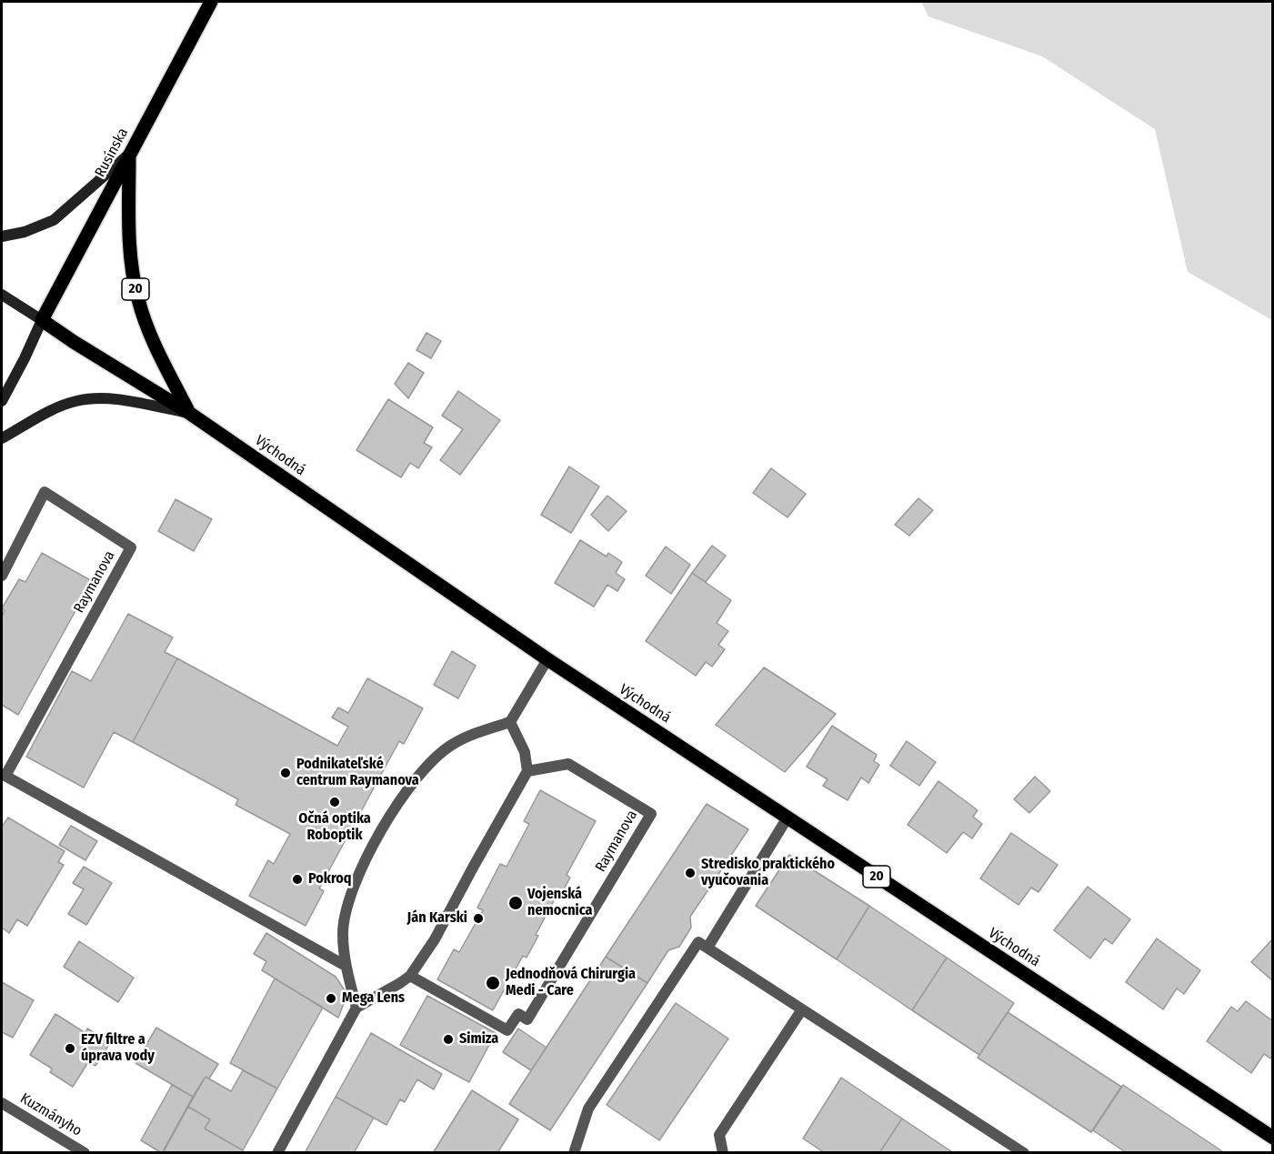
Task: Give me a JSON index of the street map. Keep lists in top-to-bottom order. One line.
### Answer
{"streets":{"main road":["Rusínska","20","Východná"],"street":["Raymanova","Kuzmányho"]},"crossings":[["Rusínska","20"],["Rusínska","Východná"],["20","Východná"]],"places":["Podnikateľské centrum Raymanova","Očná optika Roboptik","Stredisko praktického vyučovania","Pokroq","Vojenská nemocnica","Ján Karski","Jednodňová Chirurgia Medi - Care","Mega Lens","Simiza","EZV filtre a úprava vody"]}
